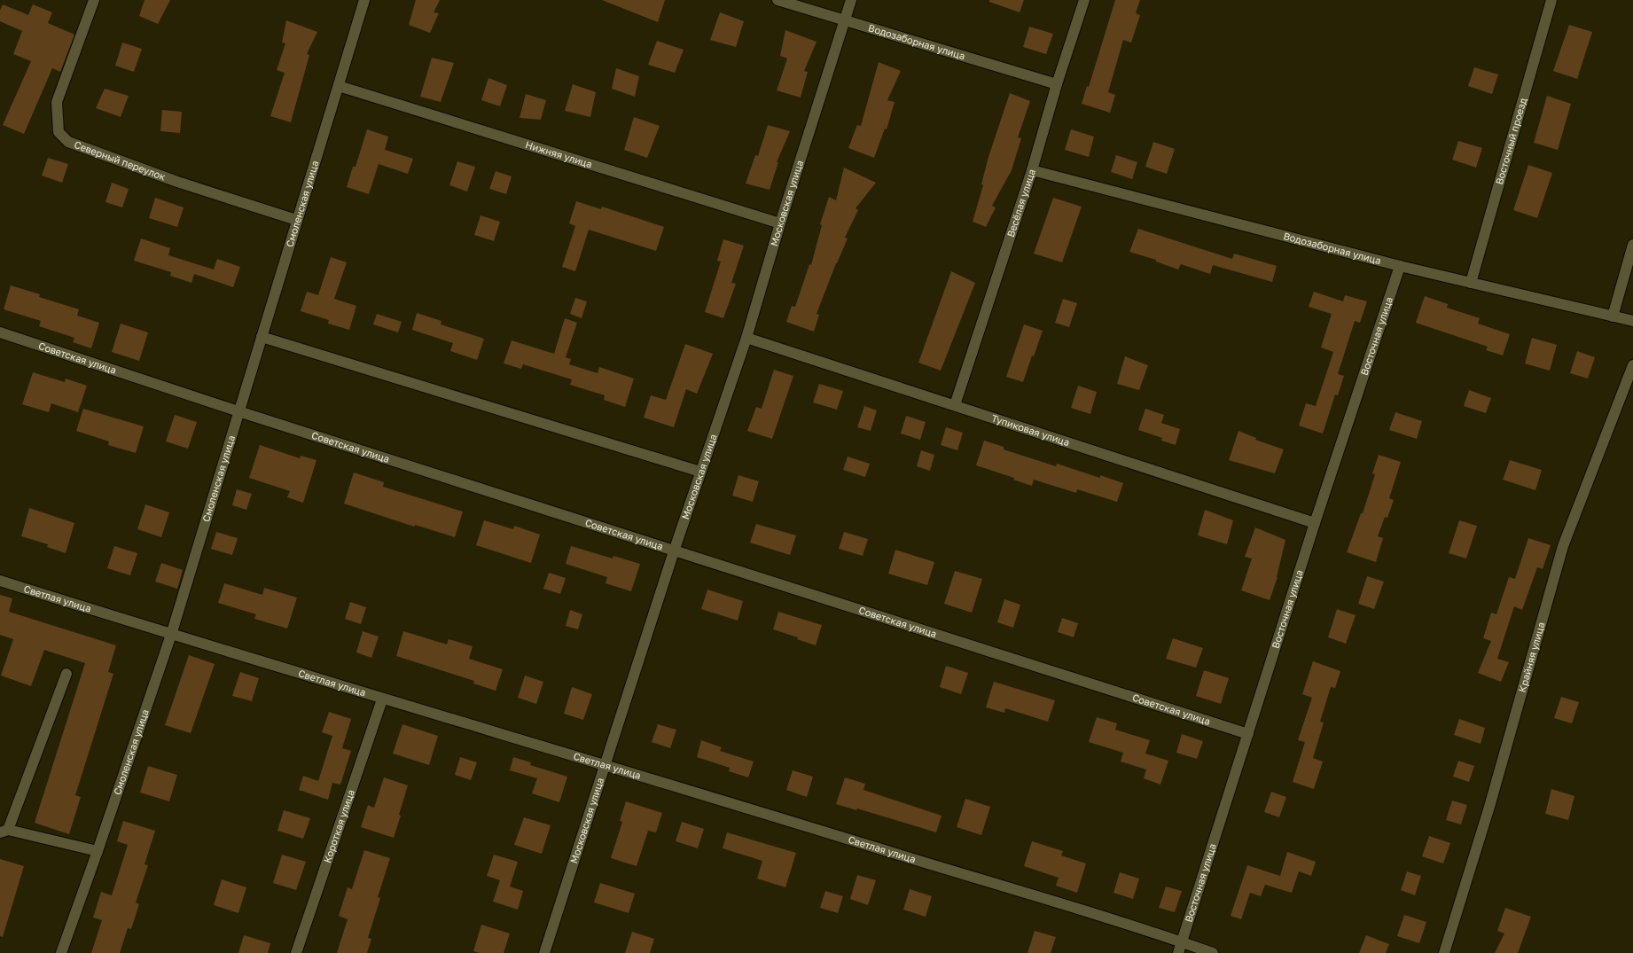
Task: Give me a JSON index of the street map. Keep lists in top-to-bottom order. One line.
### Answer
{"streets":{"street":["Водозаборная улица","Восточный проезд","Нижняя улица","Северный переулок","Московская улица","Весёлая улица","Смоленская улица","Восточная улица","Советская улица","Тупиковая улица","Светлая улица","Крайняя улица","Короткая улица"]},"crossings":[["Водозаборная улица","Восточный проезд"],["Водозаборная улица","Московская улица"],["Водозаборная улица","Весёлая улица"],["Водозаборная улица","Восточная улица"],["Нижняя улица","Московская улица"],["Нижняя улица","Смоленская улица"],["Северный переулок","Смоленская улица"],["Московская улица","Советская улица"],["Московская улица","Тупиковая улица"],["Московская улица","Светлая улица"],["Весёлая улица","Тупиковая улица"],["Смоленская улица","Советская улица"],["Смоленская улица","Светлая улица"],["Восточная улица","Советская улица"],["Восточная улица","Тупиковая улица"],["Восточная улица","Светлая улица"],["Светлая улица","Короткая улица"]]}
